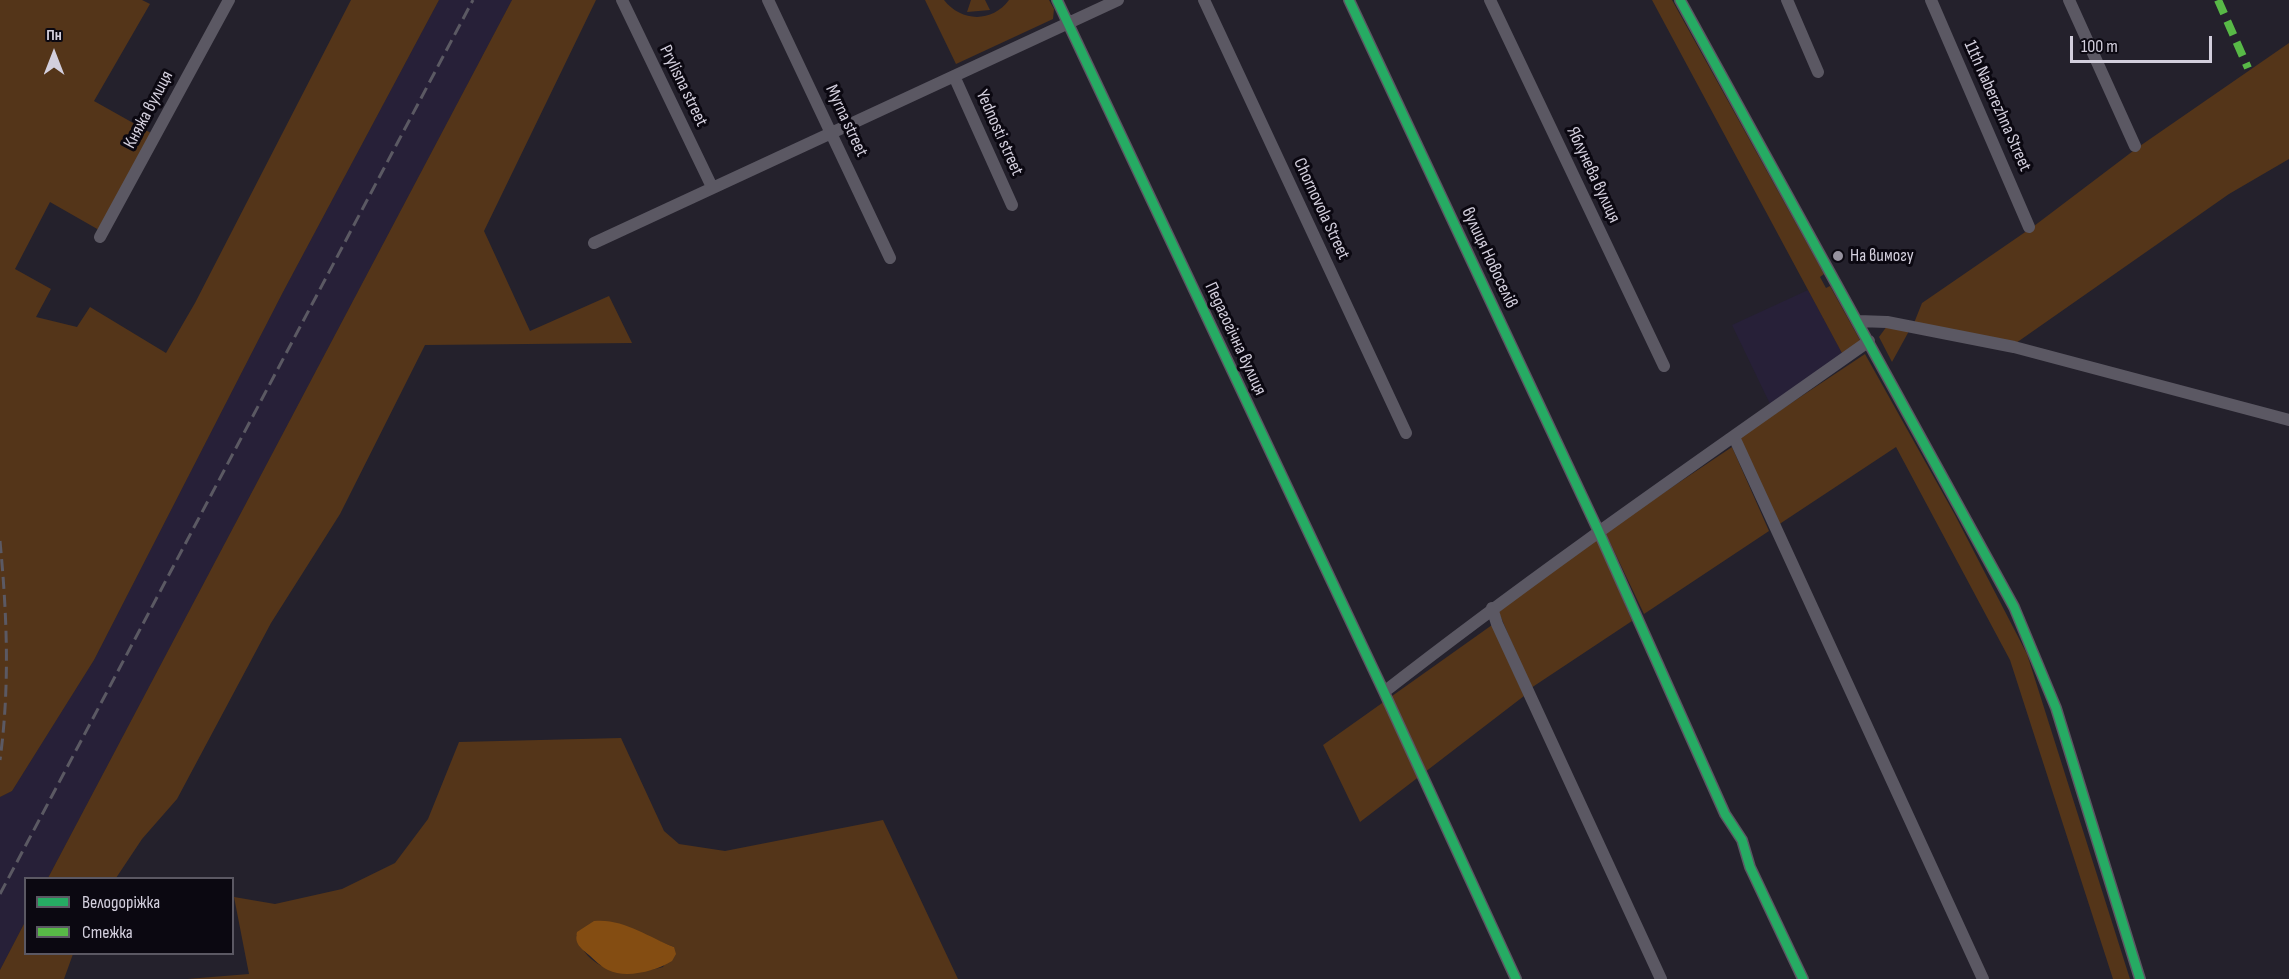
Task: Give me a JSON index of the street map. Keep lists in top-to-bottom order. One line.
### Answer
{"streets":{"street":["Prylisna street","11th Naberezhna Street","Княжа вулиця","Myrna street","Yednosti street","Яблунева вулиця","Chornovola Street","вулиця Новоселів","Педагогічна вулиця"]},"places":["На вимогу"],"legend":["Велодоріжка","Стежка"],"scale_bar":"100 m","north":"top"}
